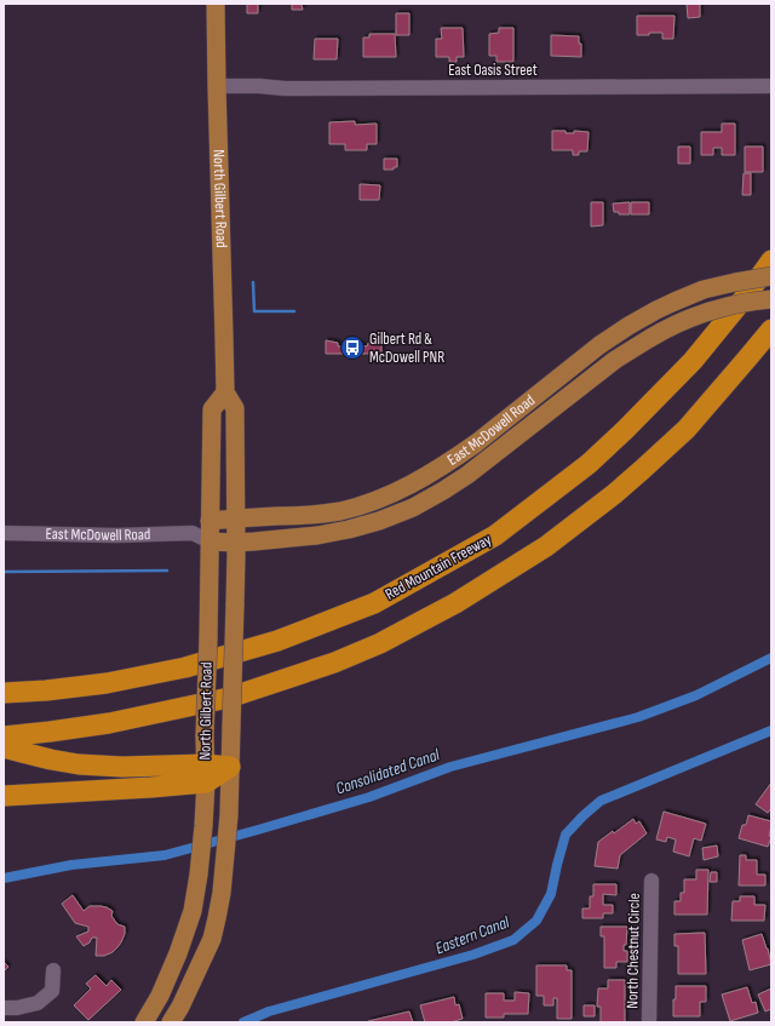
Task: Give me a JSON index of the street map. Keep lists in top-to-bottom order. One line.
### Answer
{"streets":{"highway":["Red Mountain Freeway"],"main road":["North Gilbert Road","East McDowell Road"],"street":["East Oasis Street","North Chestnut Circle"]},"crossings":[["East Oasis Street","North Gilbert Road"],["North Gilbert Road","East McDowell Road"]],"water":["Consolidated Canal","Eastern Canal"],"places":{"bus stop":["Gilbert Rd & McDowell PNR"]}}
